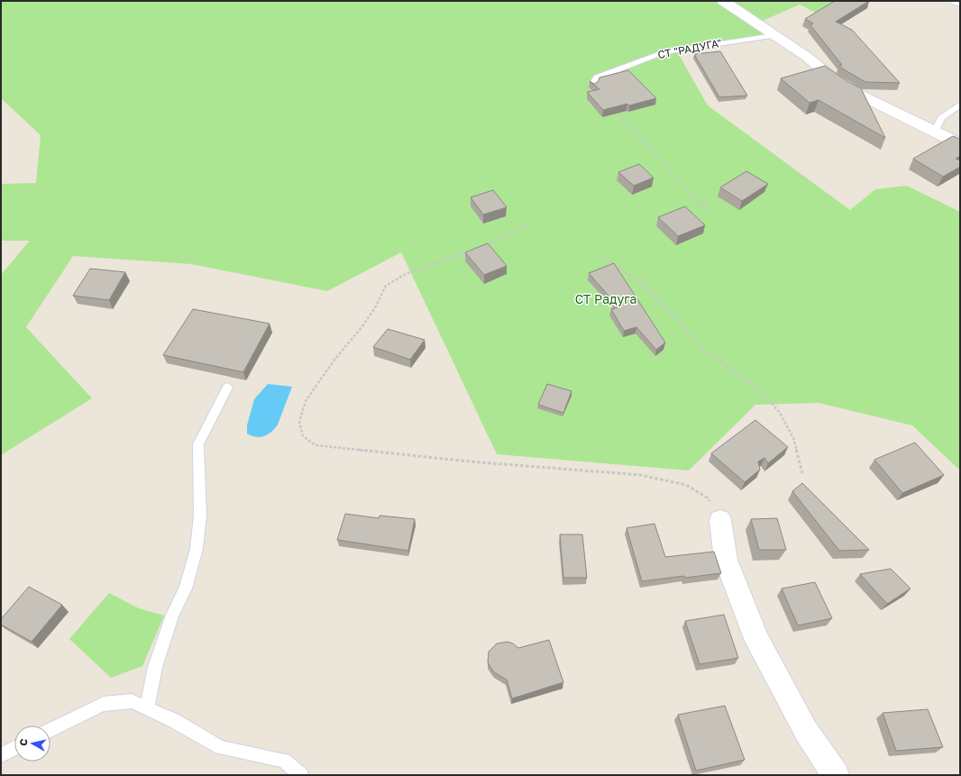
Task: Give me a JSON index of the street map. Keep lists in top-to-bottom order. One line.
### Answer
{"streets":{"lane":["СТ \"РАДУГА\""]},"parks":["СТ Радуга"],"north":"left"}
